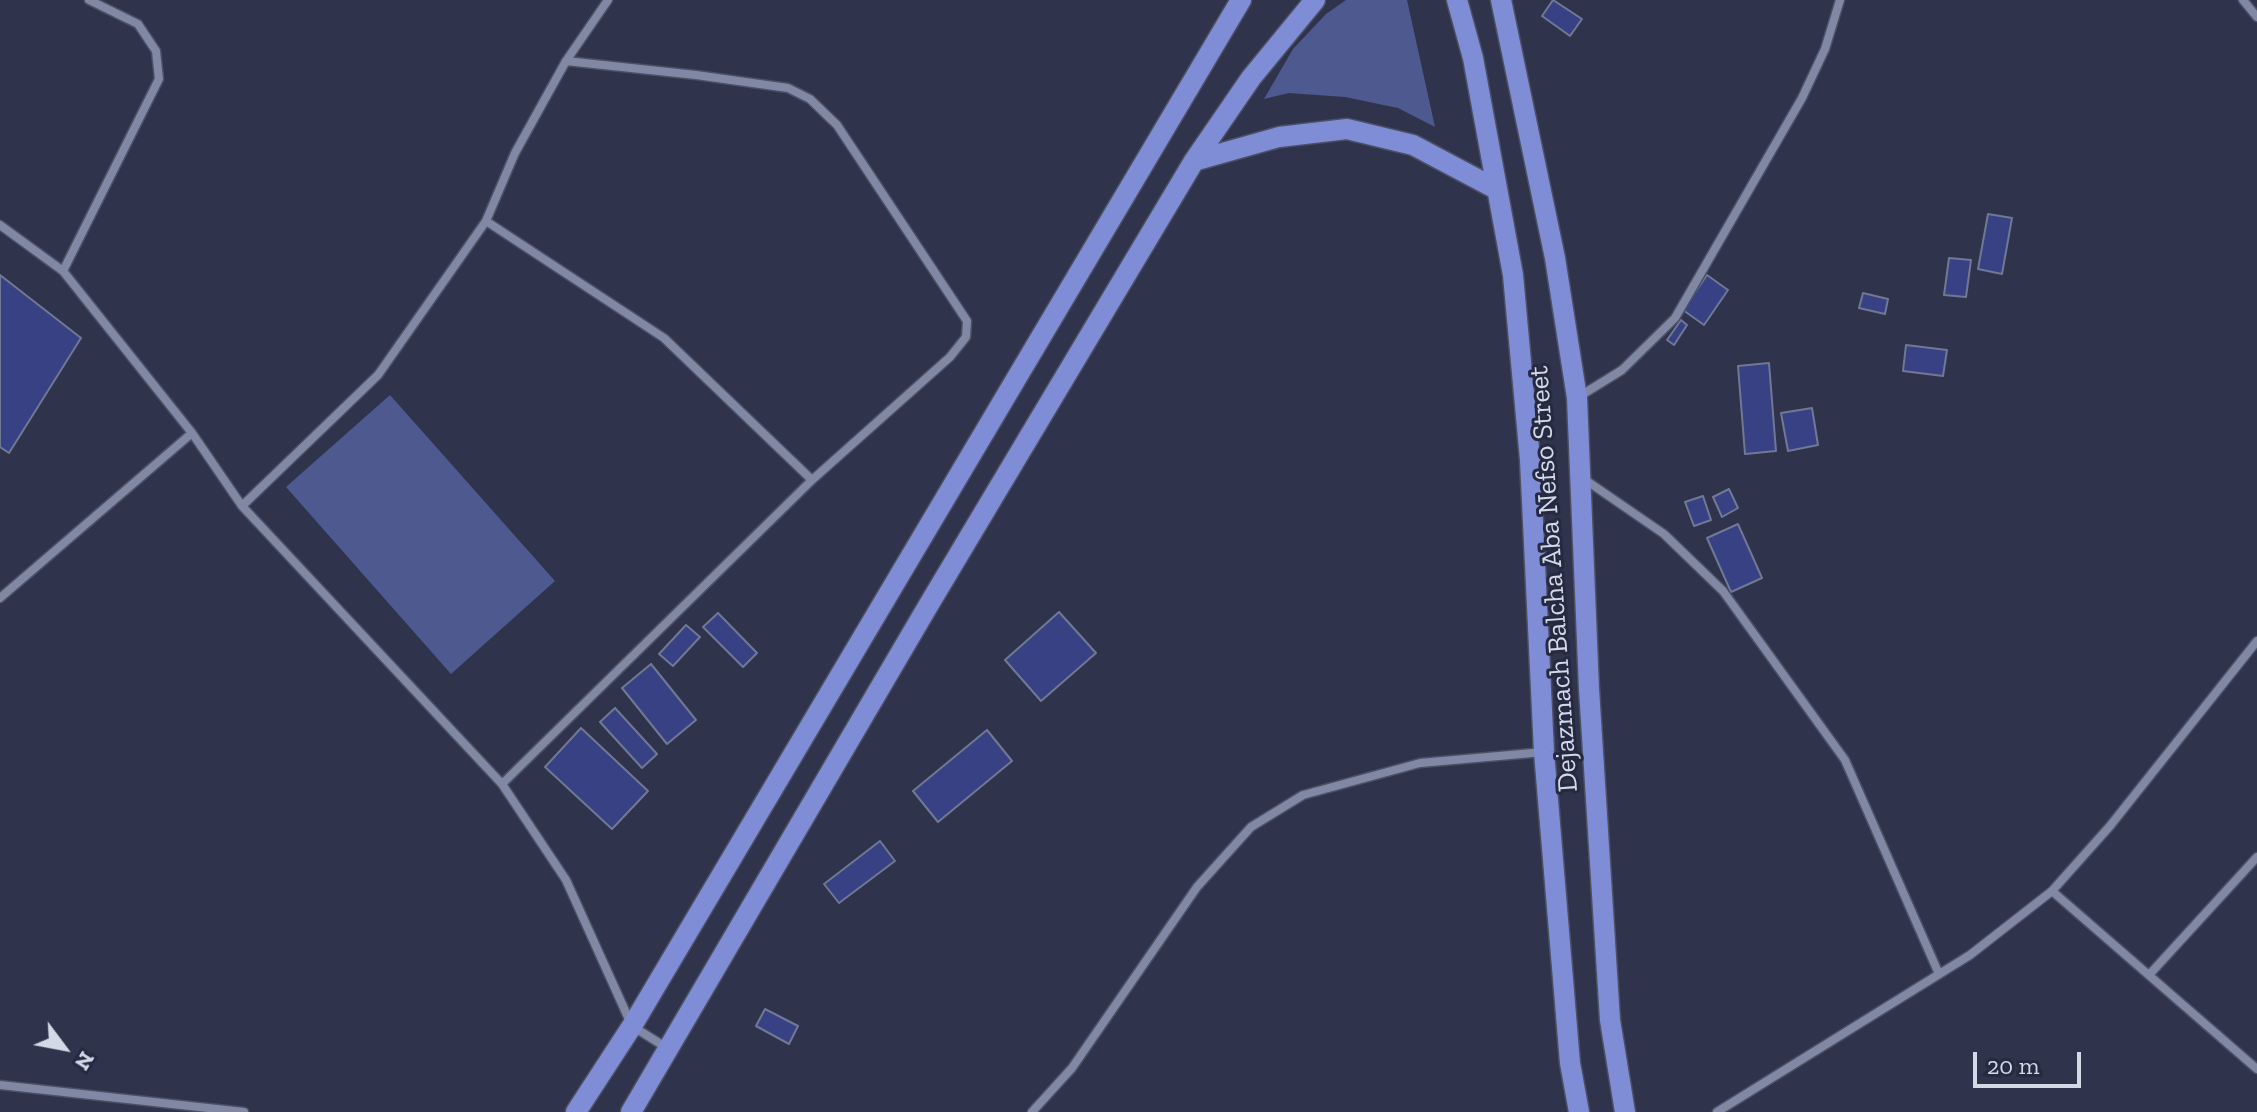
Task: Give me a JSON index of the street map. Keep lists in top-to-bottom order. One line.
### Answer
{"streets":{"main road":["Dejazmach Balcha Aba Nefso Street"]},"scale_bar":"20 m","north":"bottom right"}
